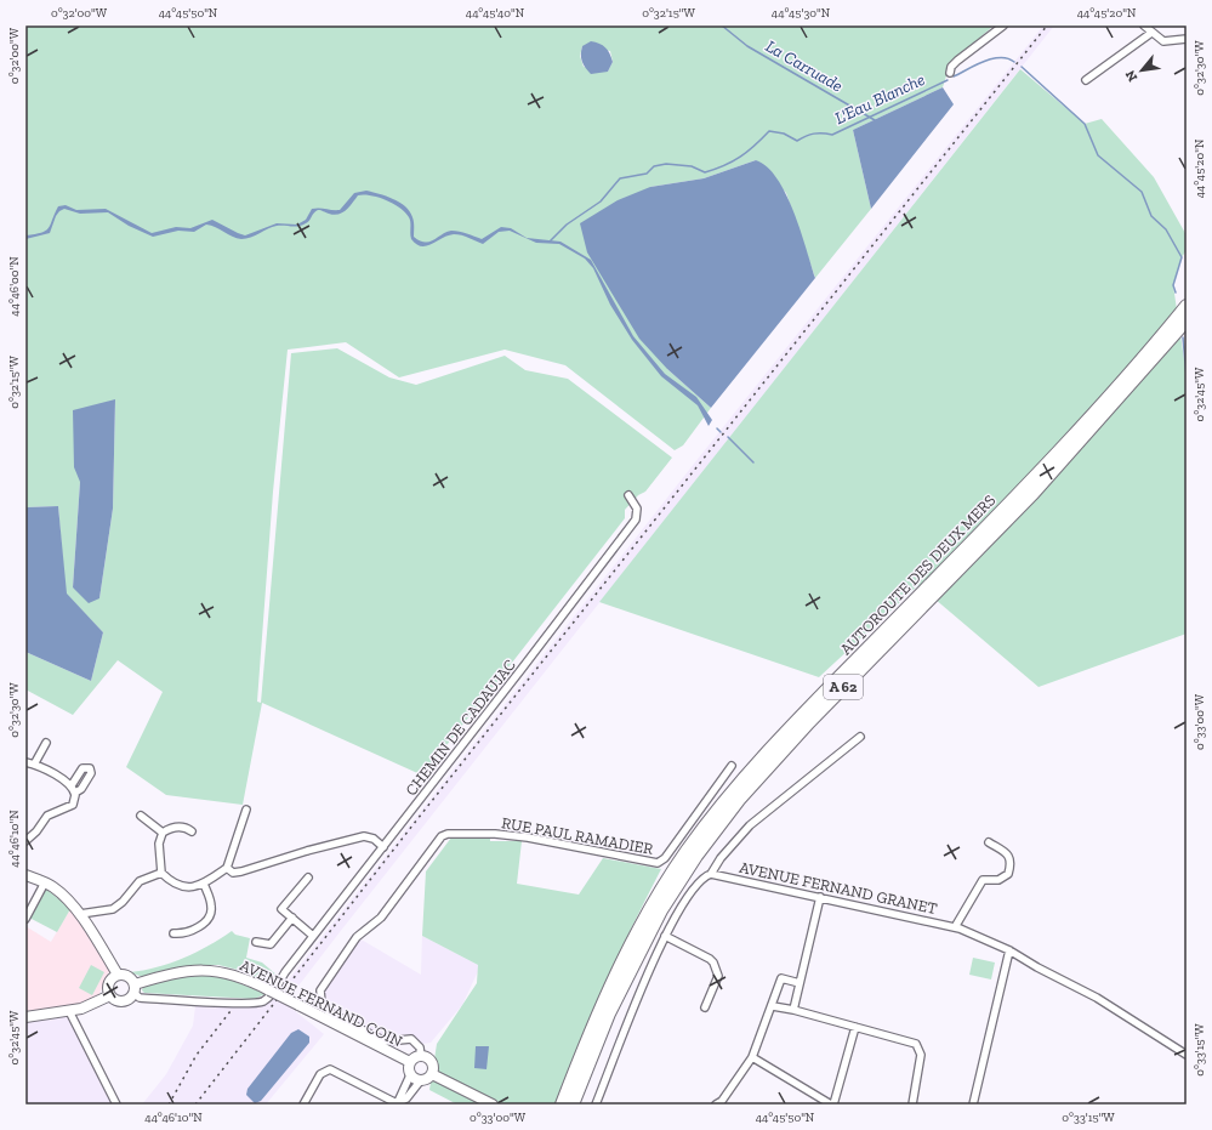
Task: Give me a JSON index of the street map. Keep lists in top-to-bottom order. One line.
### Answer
{"streets":{"highway":["AUTOROUTE DES DEUX MERS","A 62"],"main road":["AVENUE FERNAND COIN"],"street":["CHEMIN DE CADAUJAC","RUE PAUL RAMADIER","AVENUE FERNAND GRANET"]},"crossings":[["CHEMIN DE CADAUJAC","AVENUE FERNAND COIN"],["RUE PAUL RAMADIER","AVENUE FERNAND COIN"]],"water":["La Carruade","L'Eau Blanche"],"north":"bottom left","coordinates":["0°32'00\"W","44°45'50\"N","44°45'40\"N","0°32'15\"W","44°45'30\"N","44°45'20\"N","0°32'30\"W","44°46'00\"N","0°32'45\"W","0°33'00\"W","44°46'10\"N","0°33'15\"W"]}
